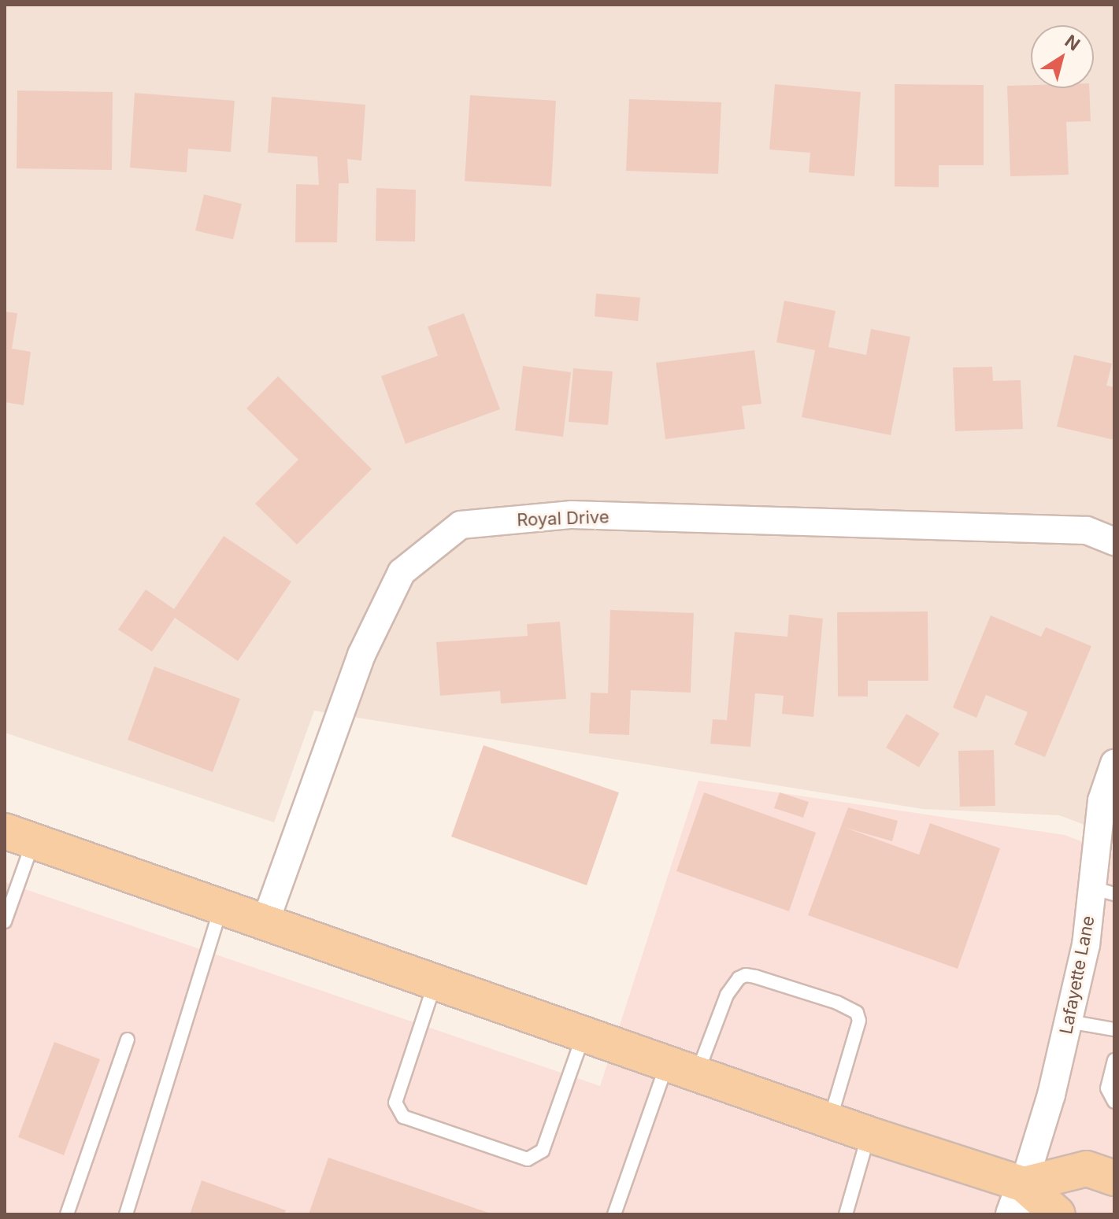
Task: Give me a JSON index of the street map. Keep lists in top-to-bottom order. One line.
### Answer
{"streets":{"street":["Royal Drive","Lafayette Lane"]},"north":"top right"}
